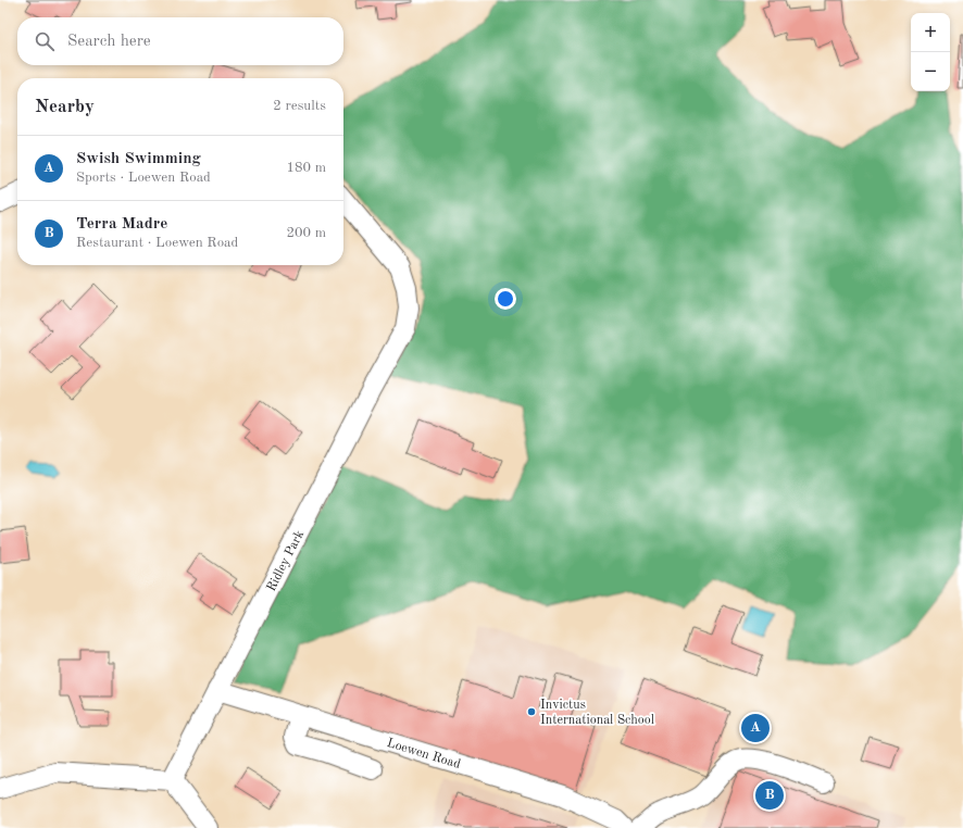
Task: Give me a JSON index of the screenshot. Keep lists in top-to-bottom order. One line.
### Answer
{"streets":{"street":["Ridley Park","Loewen Road"]},"crossings":[["Ridley Park","Loewen Road"]],"places":["Invictus International School"],"page":{"map_buttons":["+","−"],"search":"Search here","heading":["Nearby","2 results"],"list":[{"mark":"A","name":"Swish Swimming","note":"Sports · Loewen Road","value":"180 m"},{"mark":"B","name":"Terra Madre","note":"Restaurant · Loewen Road","value":"200 m"}],"pins":["A","B"]}}
